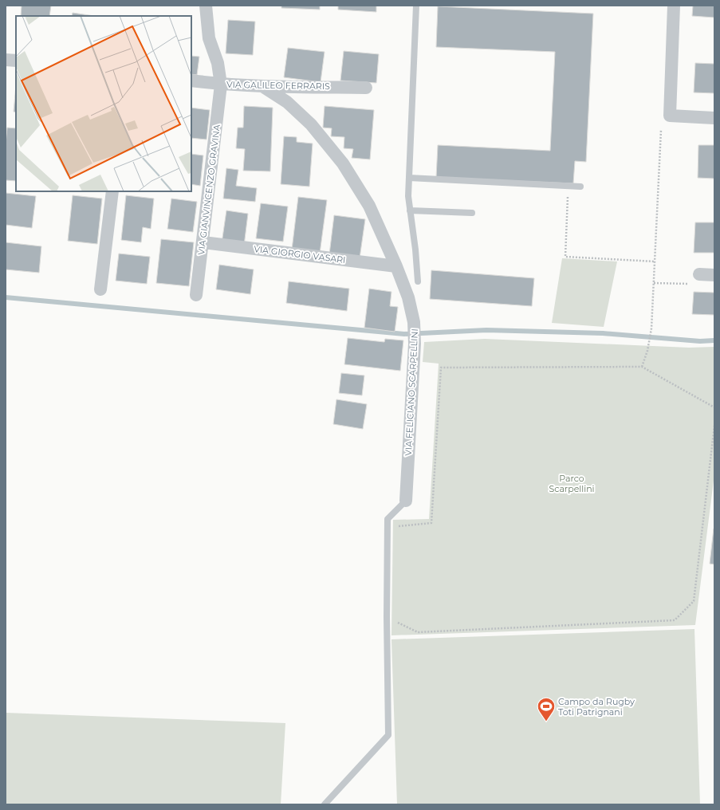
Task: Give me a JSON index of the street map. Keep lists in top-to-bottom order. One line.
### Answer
{"streets":{"street":["VIA GALILEO FERRARIS","VIA GIANVINCENZO GRAVINA","VIA GIORGIO VASARI","VIA FELICIANO SCARPELLINI"]},"crossings":[["VIA GALILEO FERRARIS","VIA GIANVINCENZO GRAVINA"],["VIA GALILEO FERRARIS","VIA FELICIANO SCARPELLINI"],["VIA GIANVINCENZO GRAVINA","VIA GIORGIO VASARI"],["VIA GIORGIO VASARI","VIA FELICIANO SCARPELLINI"]],"parks":["Parco Scarpellini"],"places":{"sports":["Campo da Rugby Toti Patrignani"]}}
